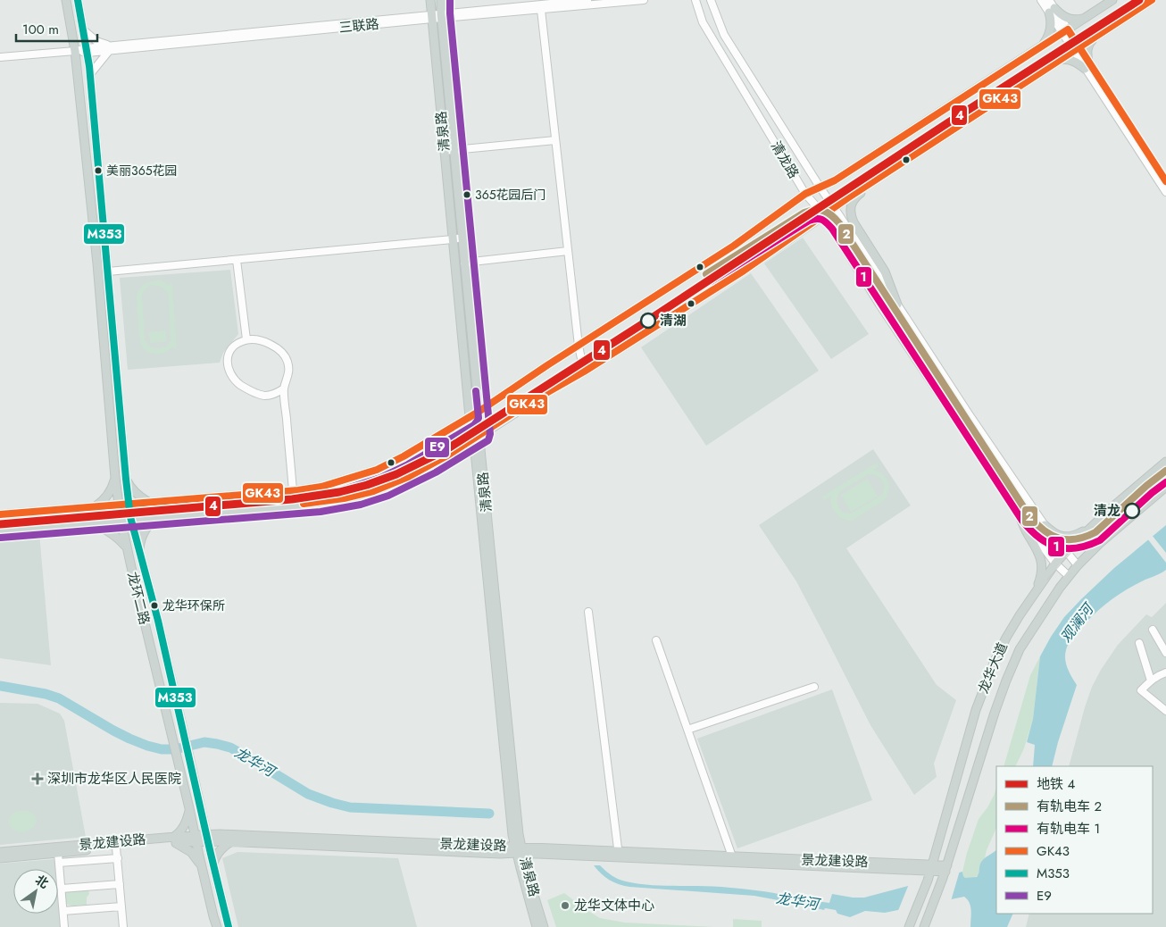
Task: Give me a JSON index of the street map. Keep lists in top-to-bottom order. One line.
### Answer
{"streets":{"main road":["清泉路","龙环二路","龙华大道","景龙建设路"],"street":["三联路","清龙路"]},"crossings":[["三联路","清泉路"],["三联路","龙环二路"],["清泉路","景龙建设路"],["清龙路","龙华大道"],["龙环二路","景龙建设路"],["龙华大道","景龙建设路"]],"water":["观澜河","龙华河"],"places":{"other":["美丽365花园","365花园后门","清湖","清龙","龙华环保所","龙华文体中心"],"health":["深圳市龙华区人民医院"]},"lines":["metro line 4","transit line GK43","transit line M353","transit line E9","tram line 2","tram line 1"],"legend":["地铁 4","有轨电车 2","有轨电车 1","GK43","M353","E9"],"scale_bar":"100 m","north":"top right"}
